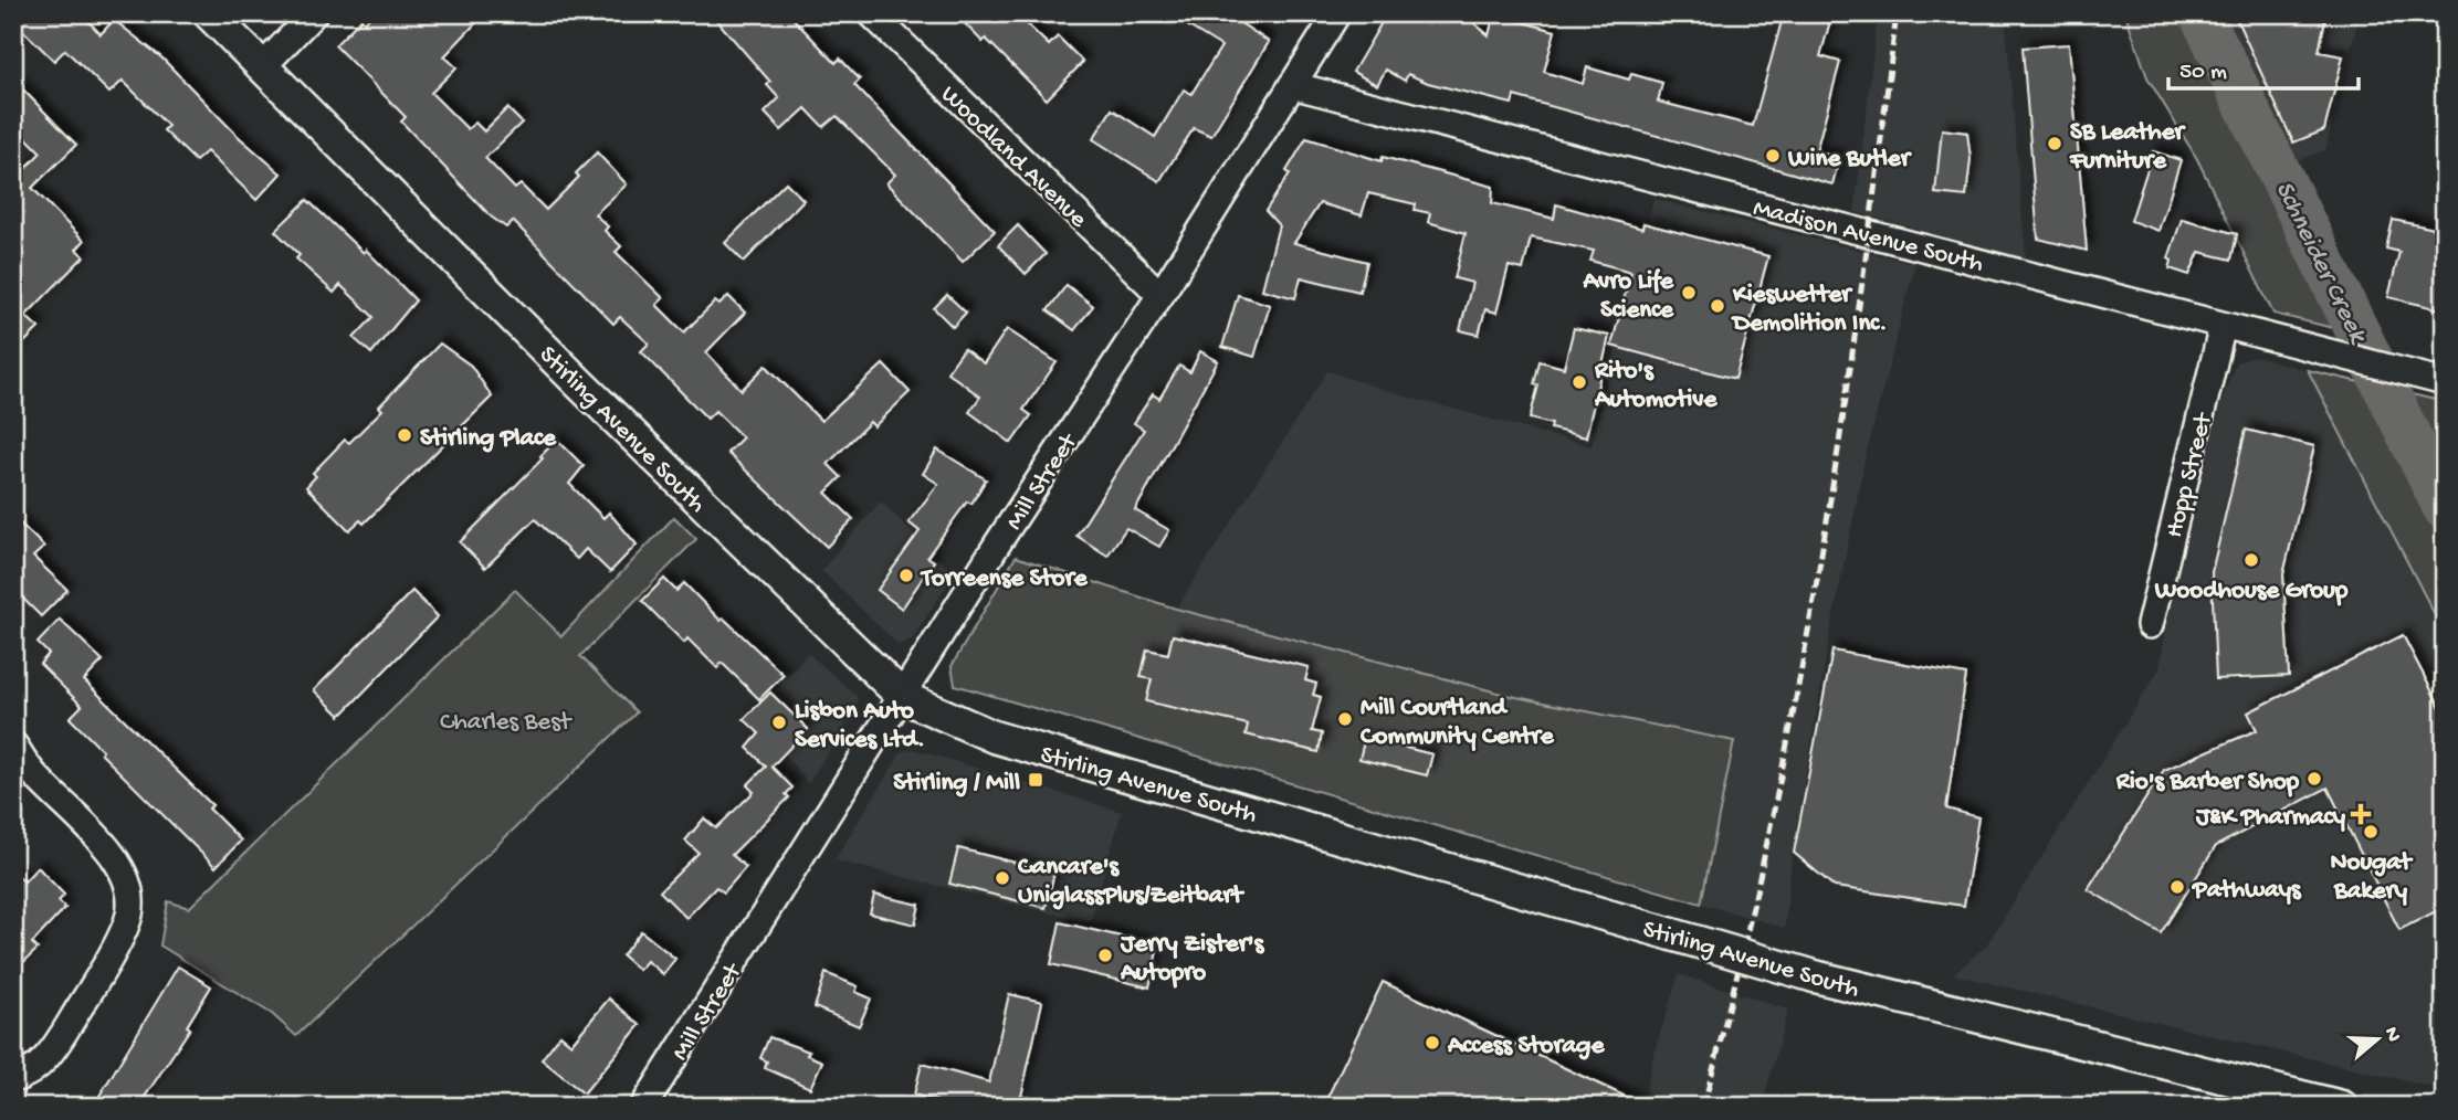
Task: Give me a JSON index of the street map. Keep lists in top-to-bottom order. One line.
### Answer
{"streets":{"street":["Woodland Avenue","Madison Avenue South","Stirling Avenue South","Hopp Street","Mill Street"]},"crossings":[["Woodland Avenue","Mill Street"],["Madison Avenue South","Hopp Street"],["Madison Avenue South","Mill Street"],["Stirling Avenue South","Mill Street"]],"water":["Schneider Creek"],"parks":["Charles Best"],"places":{"other":["SB Leather Furniture","Wine Butler","Avro Life Science","Kieswetter Demolition Inc.","Rito's Automotive","Stirling Place","Woodhouse Group","Torreense Store","Mill Courtland Community Centre","Lisbon Auto Services Ltd.","Rio's Barber Shop","Nougat Bakery","Cancare's UniglassPlus/Zeitbart","Pathways","Jerry Zister's Autopro","Access Storage"],"transit":["Stirling / Mill"],"health":["J&K Pharmacy"]},"scale_bar":"50 m","north":"right"}
